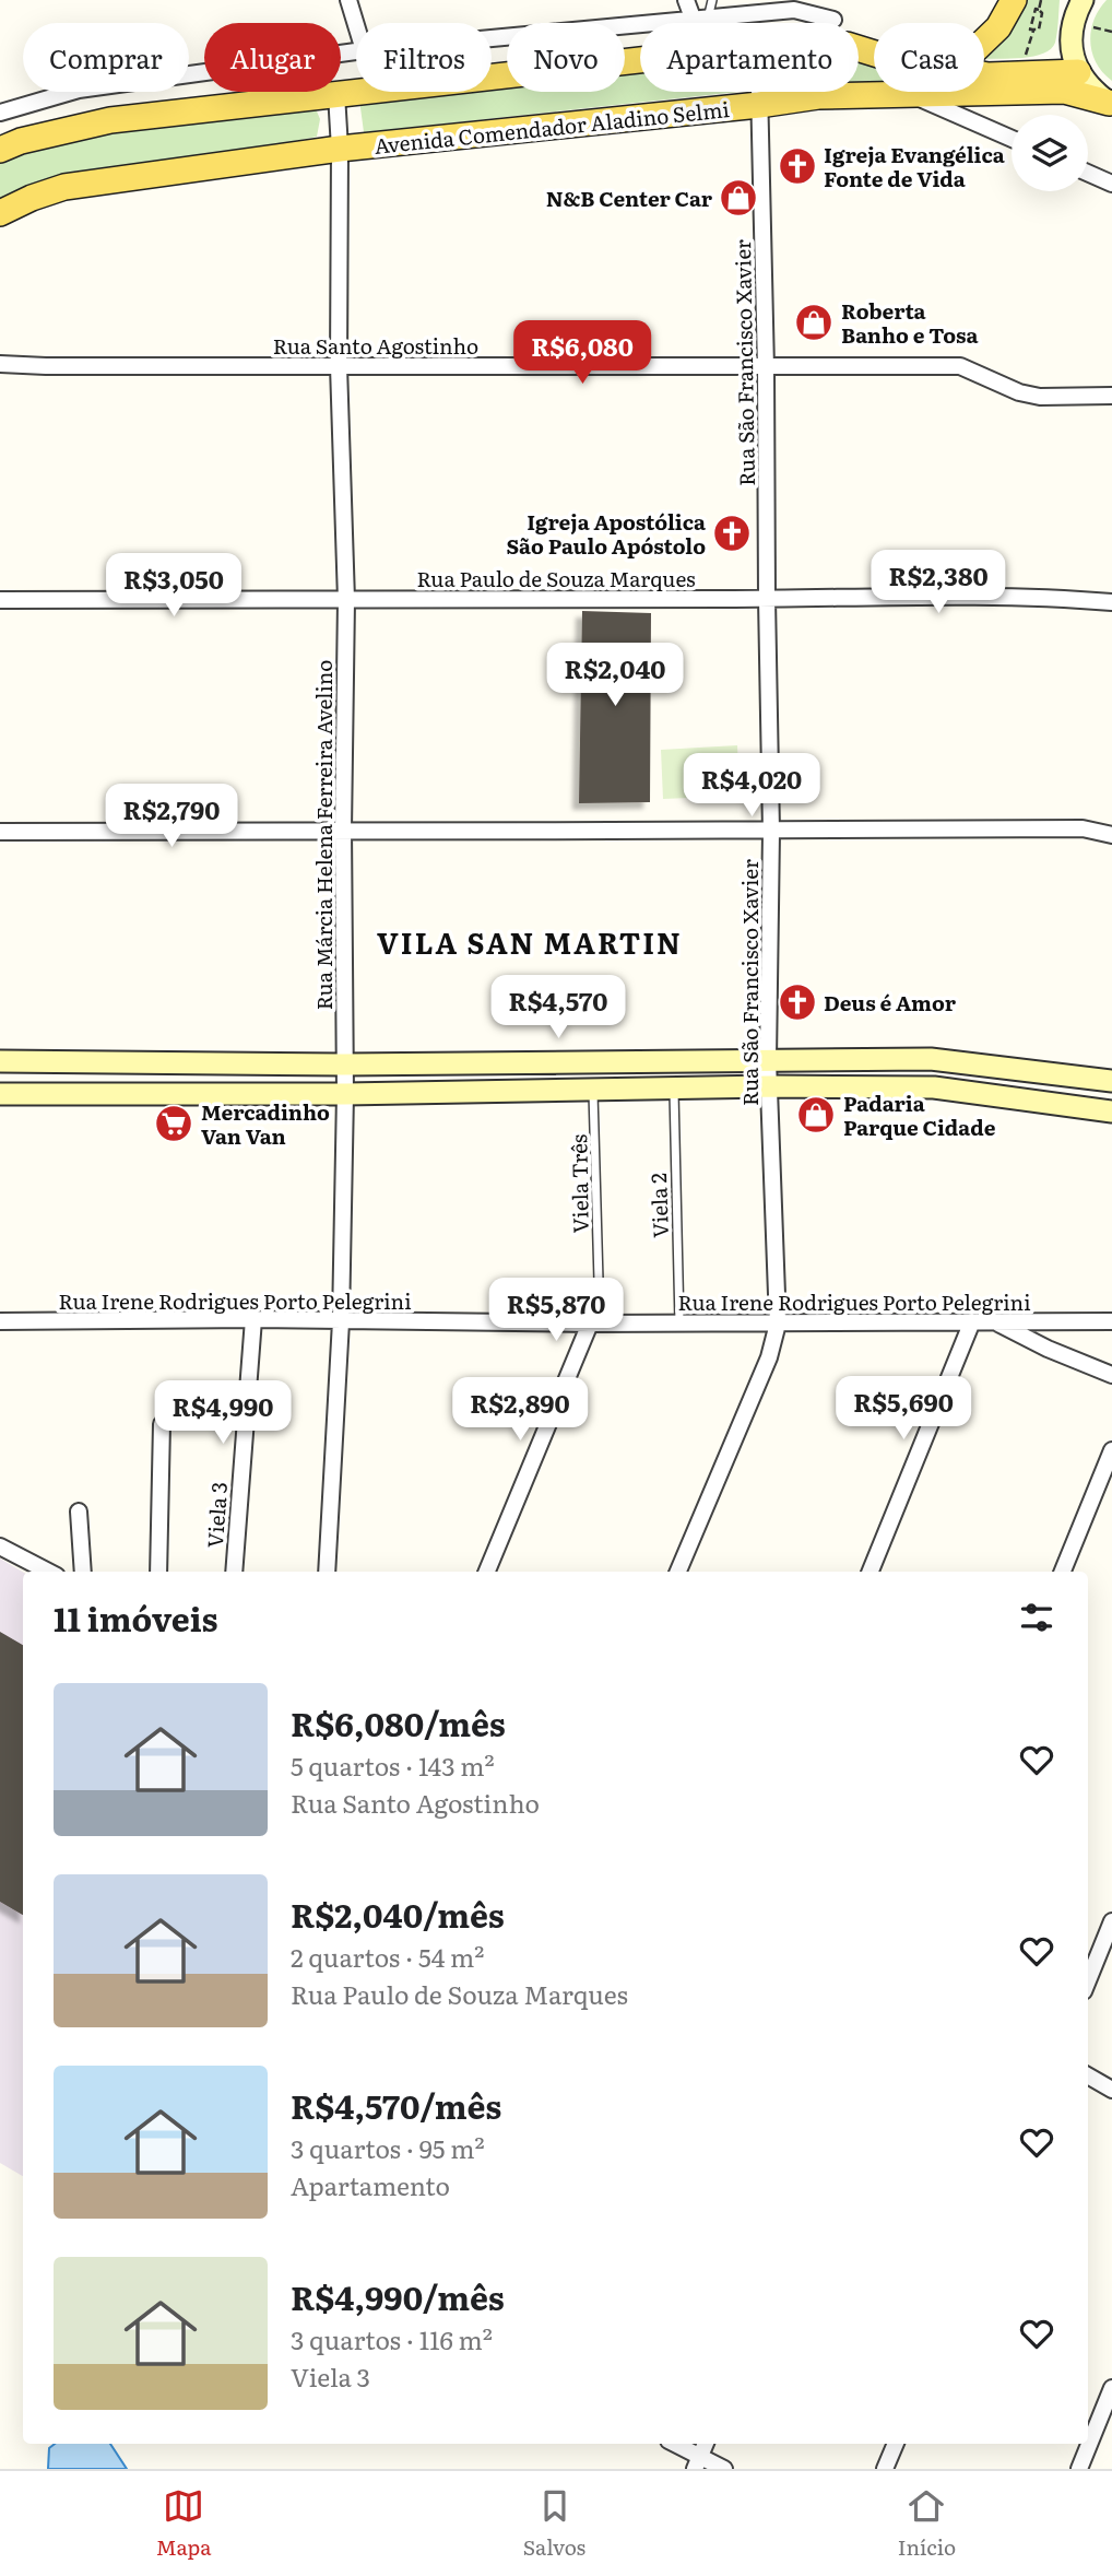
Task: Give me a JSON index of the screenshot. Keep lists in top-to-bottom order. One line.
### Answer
{"streets":{"main road":["Avenida Comendador Aladino Selmi"],"street":["Rua Santo Agostinho","Rua São Francisco Xavier","Rua Paulo de Souza Marques","Rua Márcia Helena Ferreira Avelino","Rua Irene Rodrigues Porto Pelegrini","Viela 3"],"lane":["Viela Três","Viela 2"]},"crossings":[["Avenida Comendador Aladino Selmi","Rua São Francisco Xavier"],["Avenida Comendador Aladino Selmi","Rua Márcia Helena Ferreira Avelino"],["Rua Santo Agostinho","Rua São Francisco Xavier"],["Rua Santo Agostinho","Rua Márcia Helena Ferreira Avelino"],["Rua São Francisco Xavier","Rua Paulo de Souza Marques"],["Rua São Francisco Xavier","Rua Irene Rodrigues Porto Pelegrini"],["Rua Paulo de Souza Marques","Rua Márcia Helena Ferreira Avelino"],["Rua Márcia Helena Ferreira Avelino","Rua Irene Rodrigues Porto Pelegrini"],["Viela Três","Rua Irene Rodrigues Porto Pelegrini"],["Viela 2","Rua Irene Rodrigues Porto Pelegrini"],["Rua Irene Rodrigues Porto Pelegrini","Viela 3"]],"districts":["VILA SAN MARTIN"],"places":{"church":["Igreja Evangélica Fonte de Vida","Igreja Apostólica São Paulo Apóstolo","Deus é Amor"],"shop":["N&B Center Car","Roberta Banho e Tosa","Padaria Parque Cidade"],"supermarket":["Mercadinho Van Van"]},"page":{"chip":["Comprar","Alugar","Filtros","Novo","Apartamento","Casa"],"price":["R$6,080","R$2,380","R$3,050","R$2,040","R$4,020","R$2,790","R$4,570","R$5,870","R$5,690","R$2,890","R$4,990"],"heading":"11 imóveis","list":[{"name":"R$6,080/mês","note":"5 quartos · 143 m² · Rua Santo Agostinho"},{"name":"R$2,040/mês","note":"2 quartos · 54 m² · Rua Paulo de Souza Marques"},{"name":"R$4,570/mês","note":"3 quartos · 95 m² · Apartamento"},{"name":"R$4,990/mês","note":"3 quartos · 116 m² · Viela 3"}],"tabs":["Mapa","Salvos","Início"]}}
